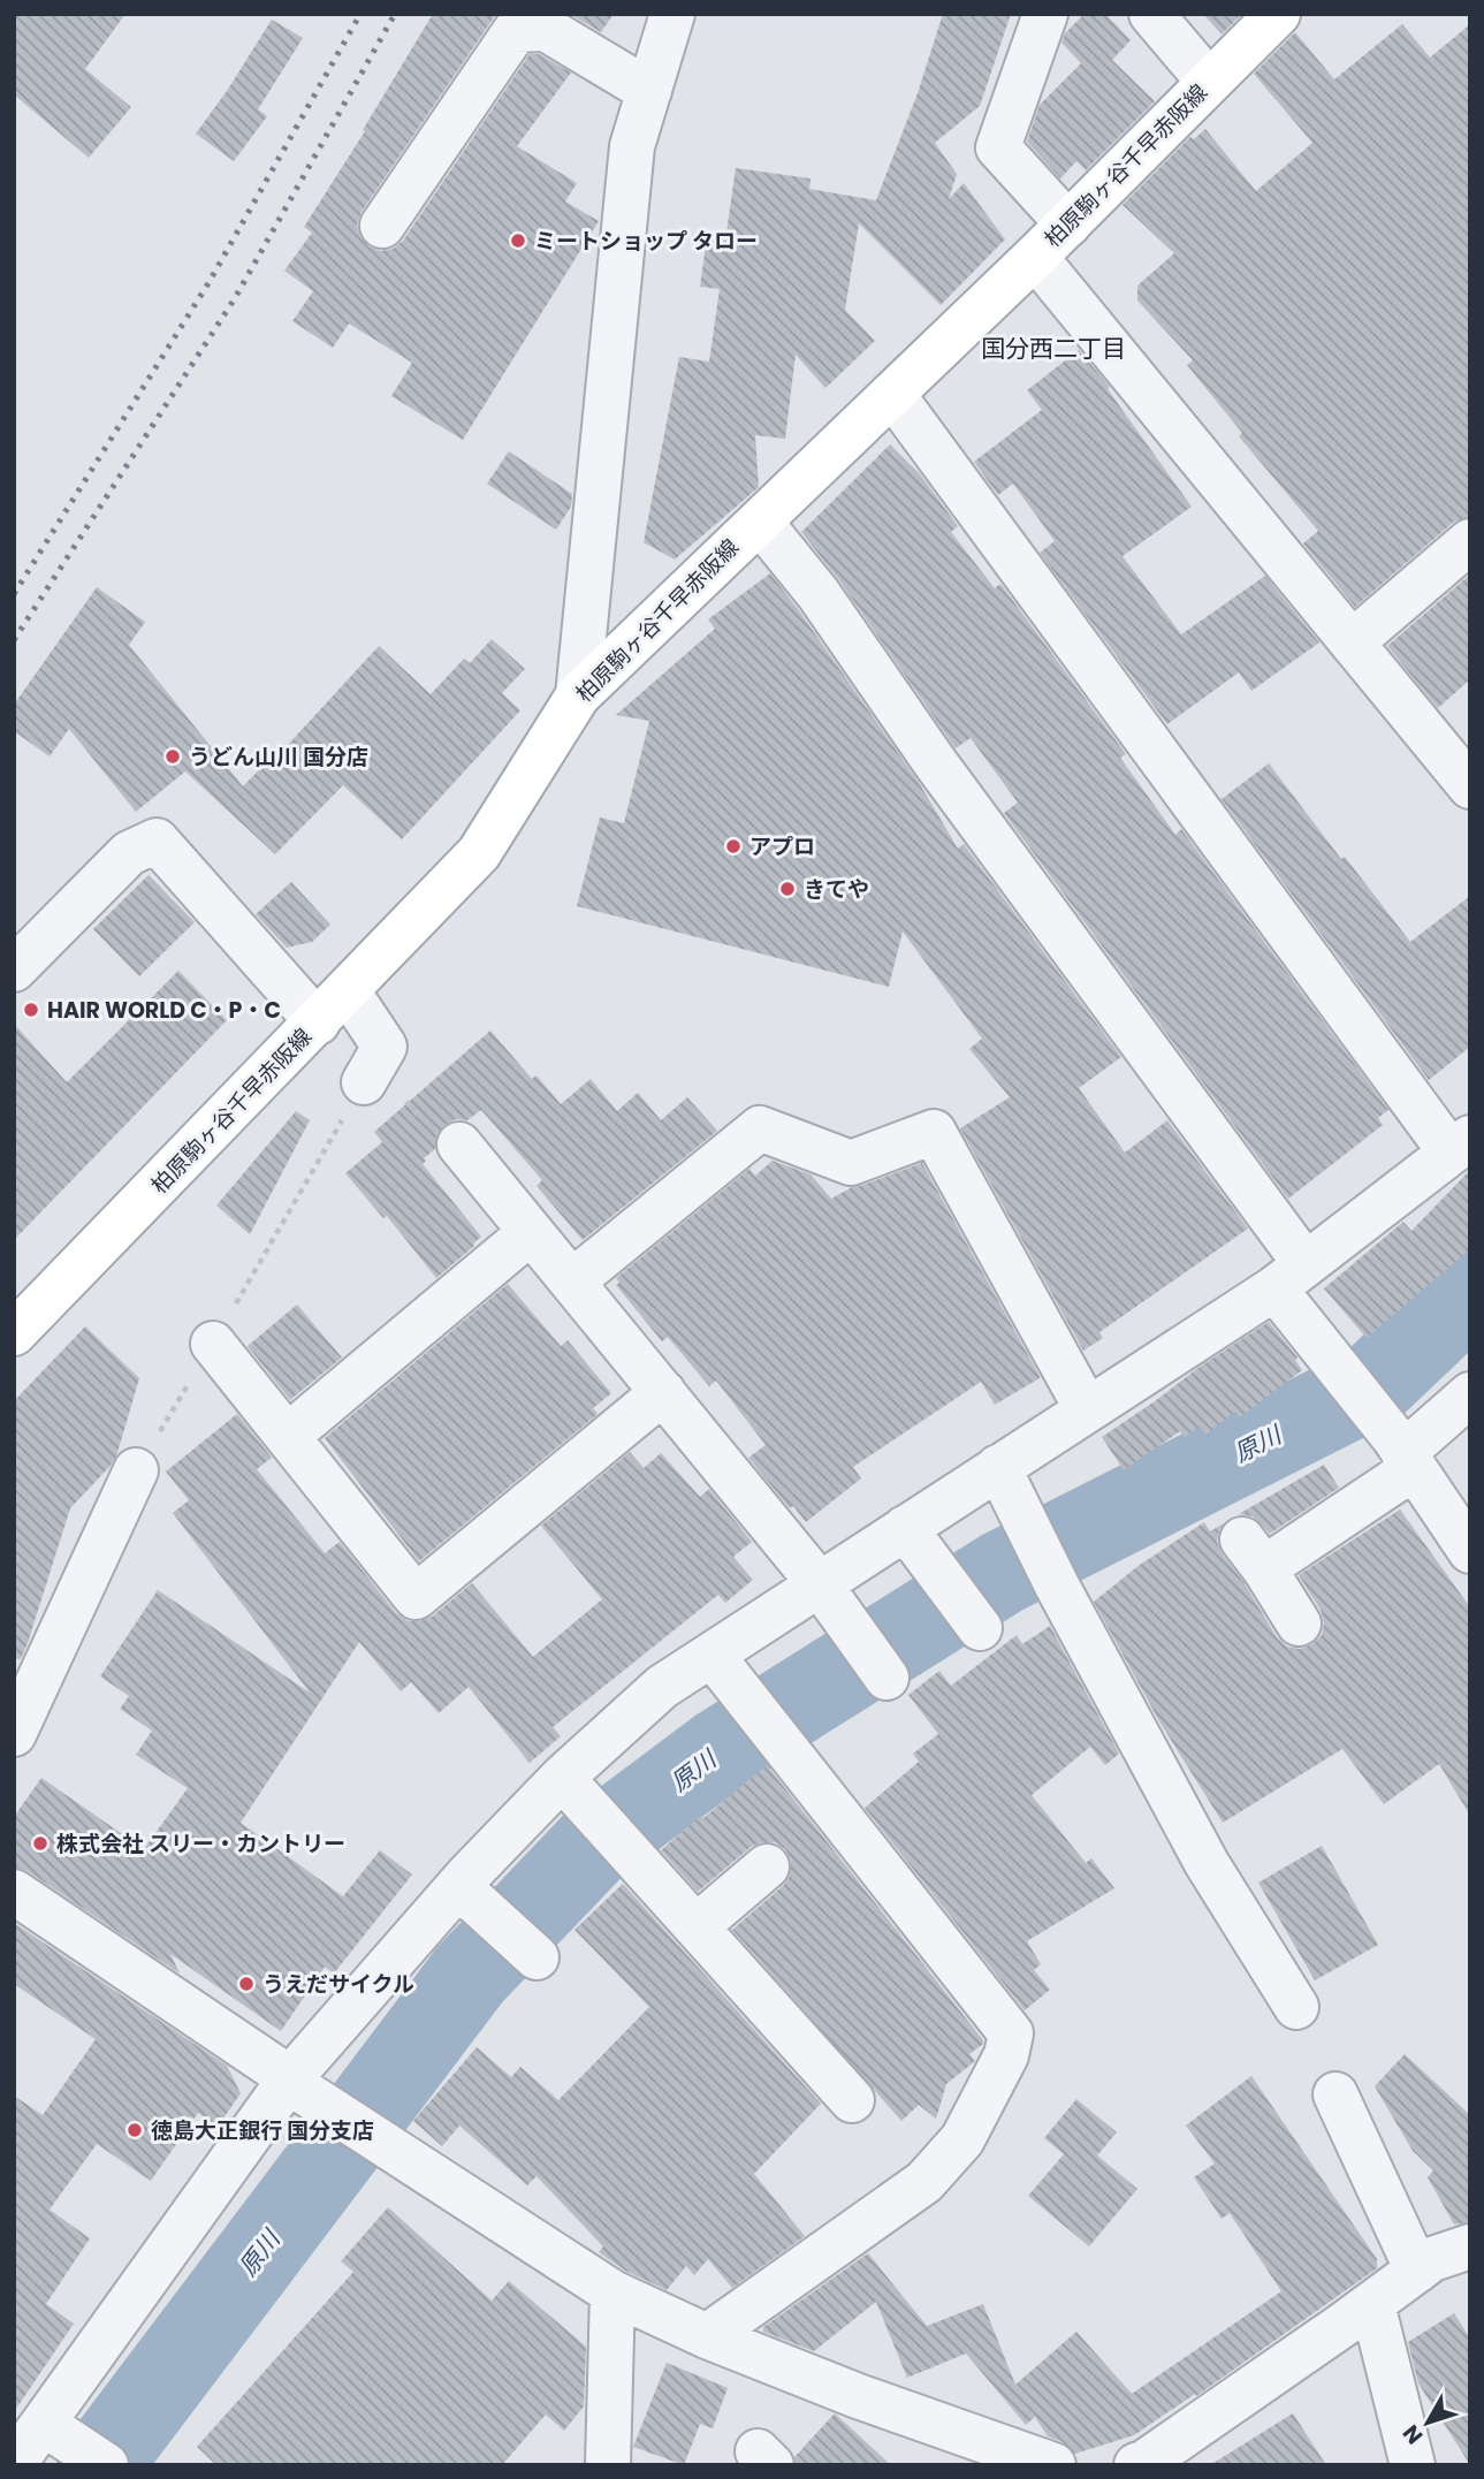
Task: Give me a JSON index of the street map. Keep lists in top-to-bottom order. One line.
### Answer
{"streets":{"main road":["柏原駒ヶ谷千早赤阪線"]},"districts":["国分西二丁目"],"water":["原川"],"places":["ミートショップ タロー","うどん山川 国分店","アプロ","きてや","HAIR WORLD C・P・C","株式会社 スリー・カントリー","うえだサイクル","徳島大正銀行 国分支店"],"north":"bottom left"}
